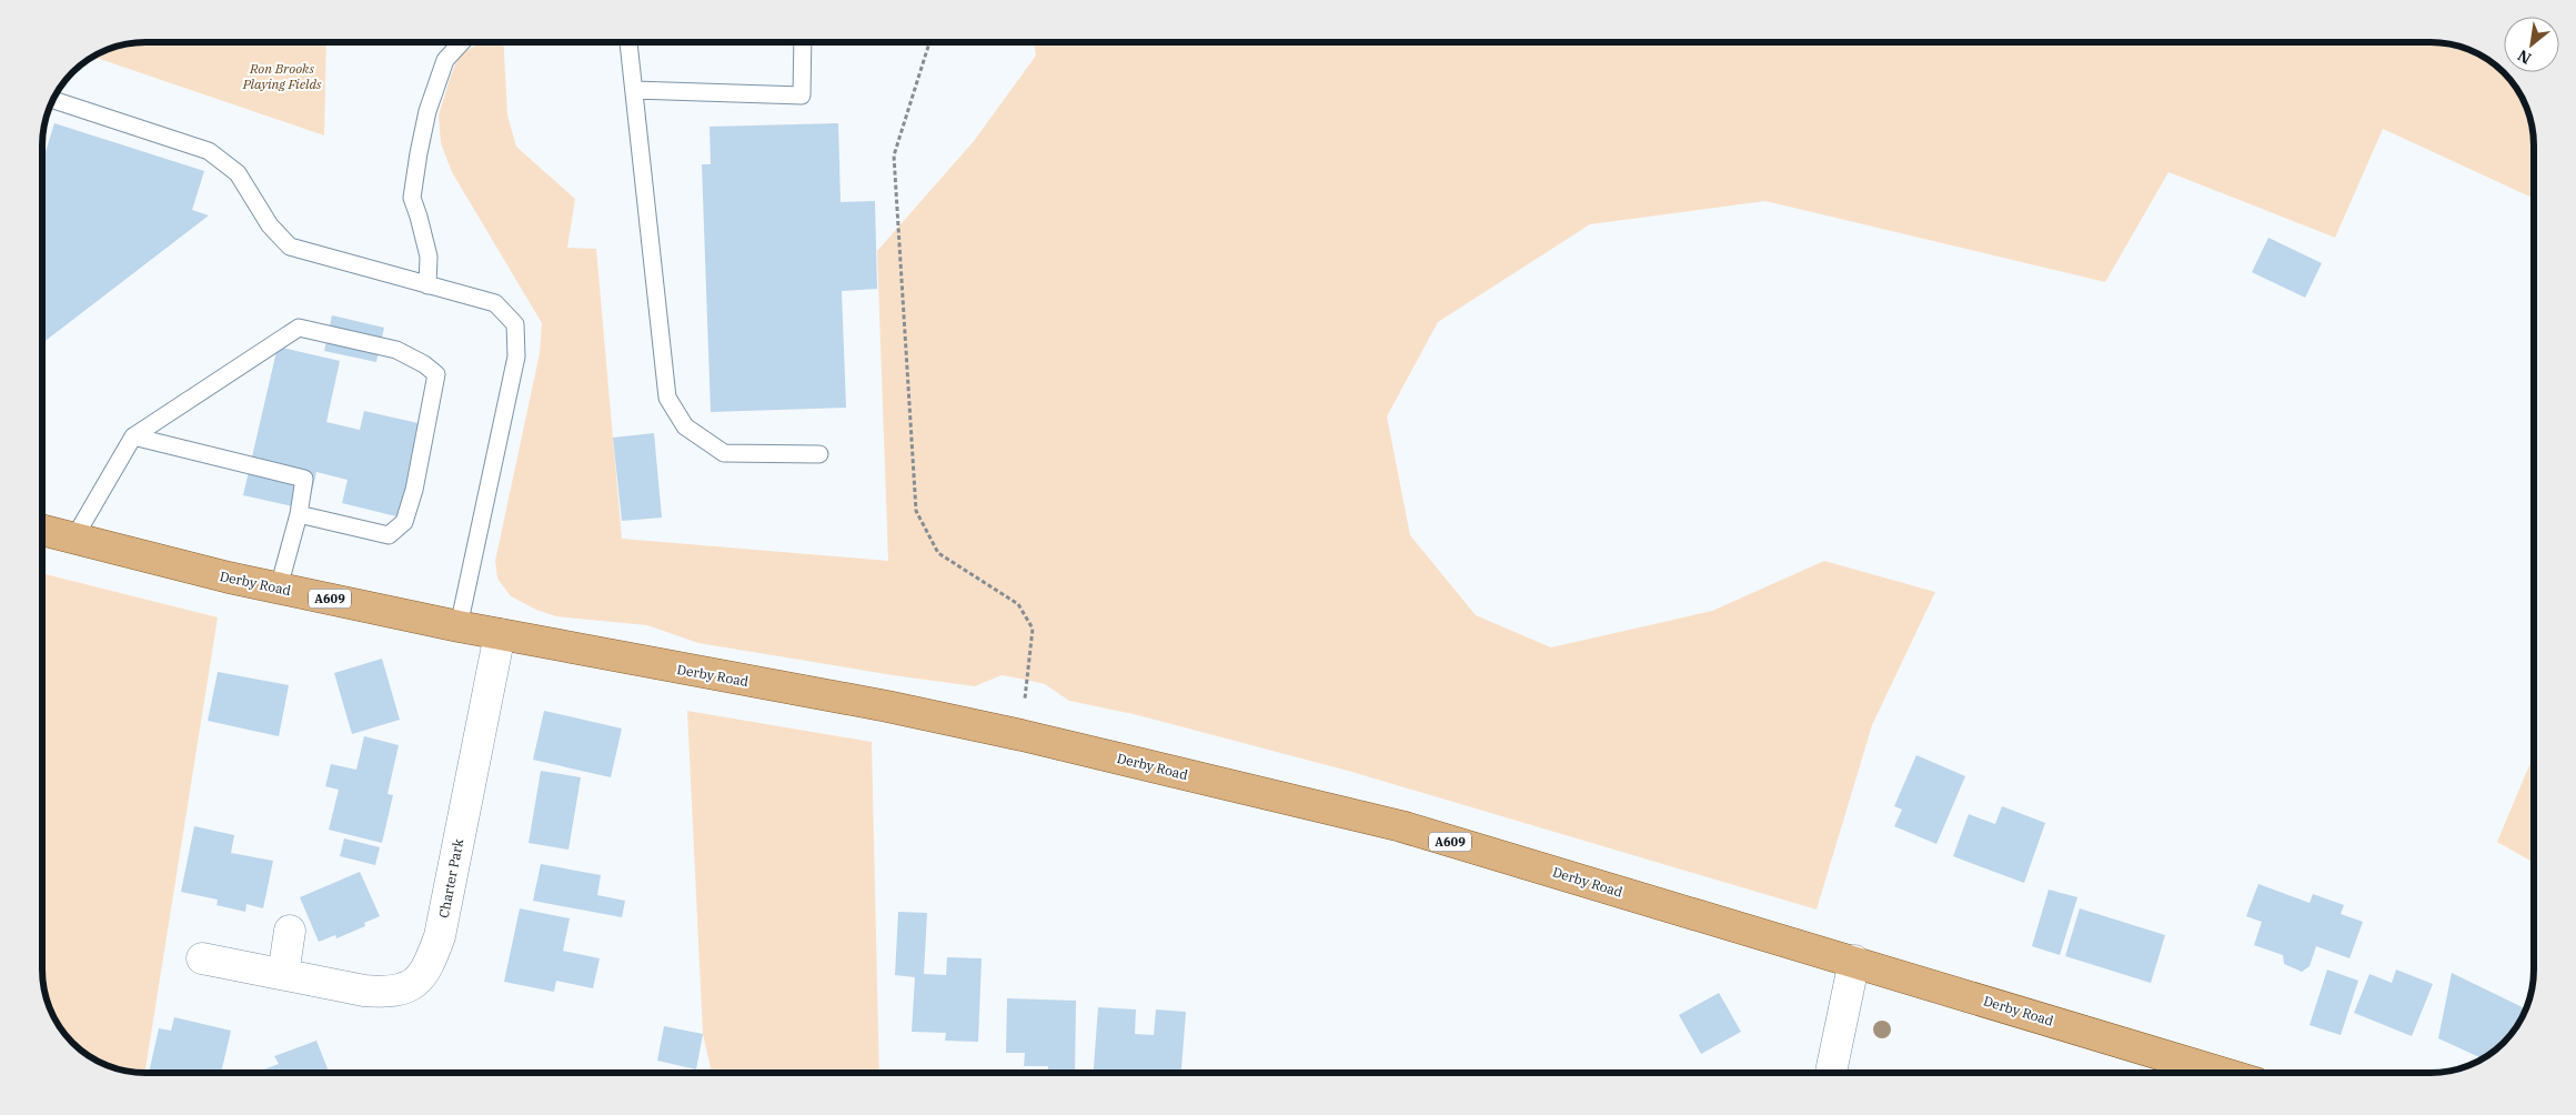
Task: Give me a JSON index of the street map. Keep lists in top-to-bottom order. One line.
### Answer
{"streets":{"main road":["Derby Road","A609"],"street":["Charter Park"]},"crossings":[["Derby Road","Charter Park"]],"parks":["Ron Brooks Playing Fields"],"north":"bottom left"}
